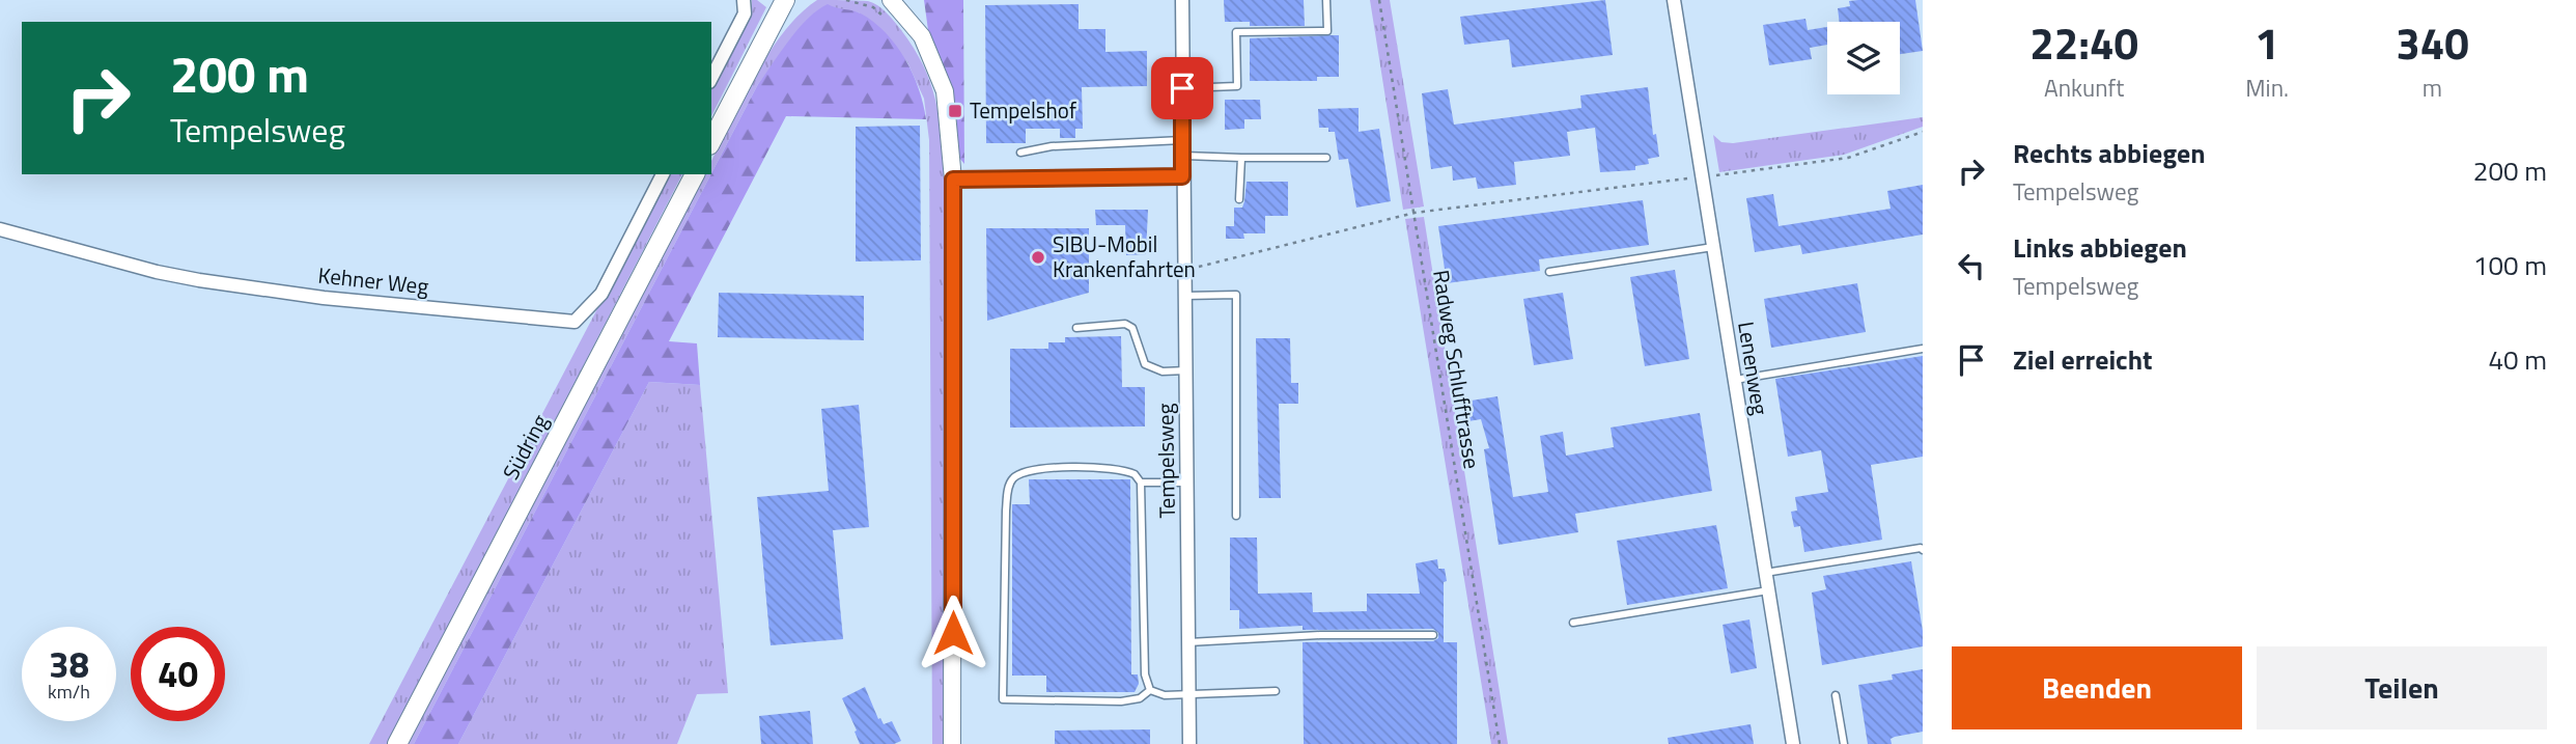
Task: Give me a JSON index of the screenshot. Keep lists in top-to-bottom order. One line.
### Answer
{"streets":{"main road":["Südring"],"street":["Kehner Weg","Lenenweg","Tempelsweg"],"path":["Radweg Schlufftrasse"]},"places":{"transit":["Tempelshof"],"other":["SIBU-Mobil Krankenfahrten"]},"page":{"eta":["22:40","Ankunft","1","Min.","340","m"],"turn":["200 m","Tempelsweg"],"list":[{"name":"Rechts abbiegen","note":"Tempelsweg","value":"200 m"},{"name":"Links abbiegen","note":"Tempelsweg","value":"100 m"},{"name":"Ziel erreicht","value":"40 m"}],"speed":"38 km/h","limit":"40","buttons":["Beenden","Teilen"]}}
